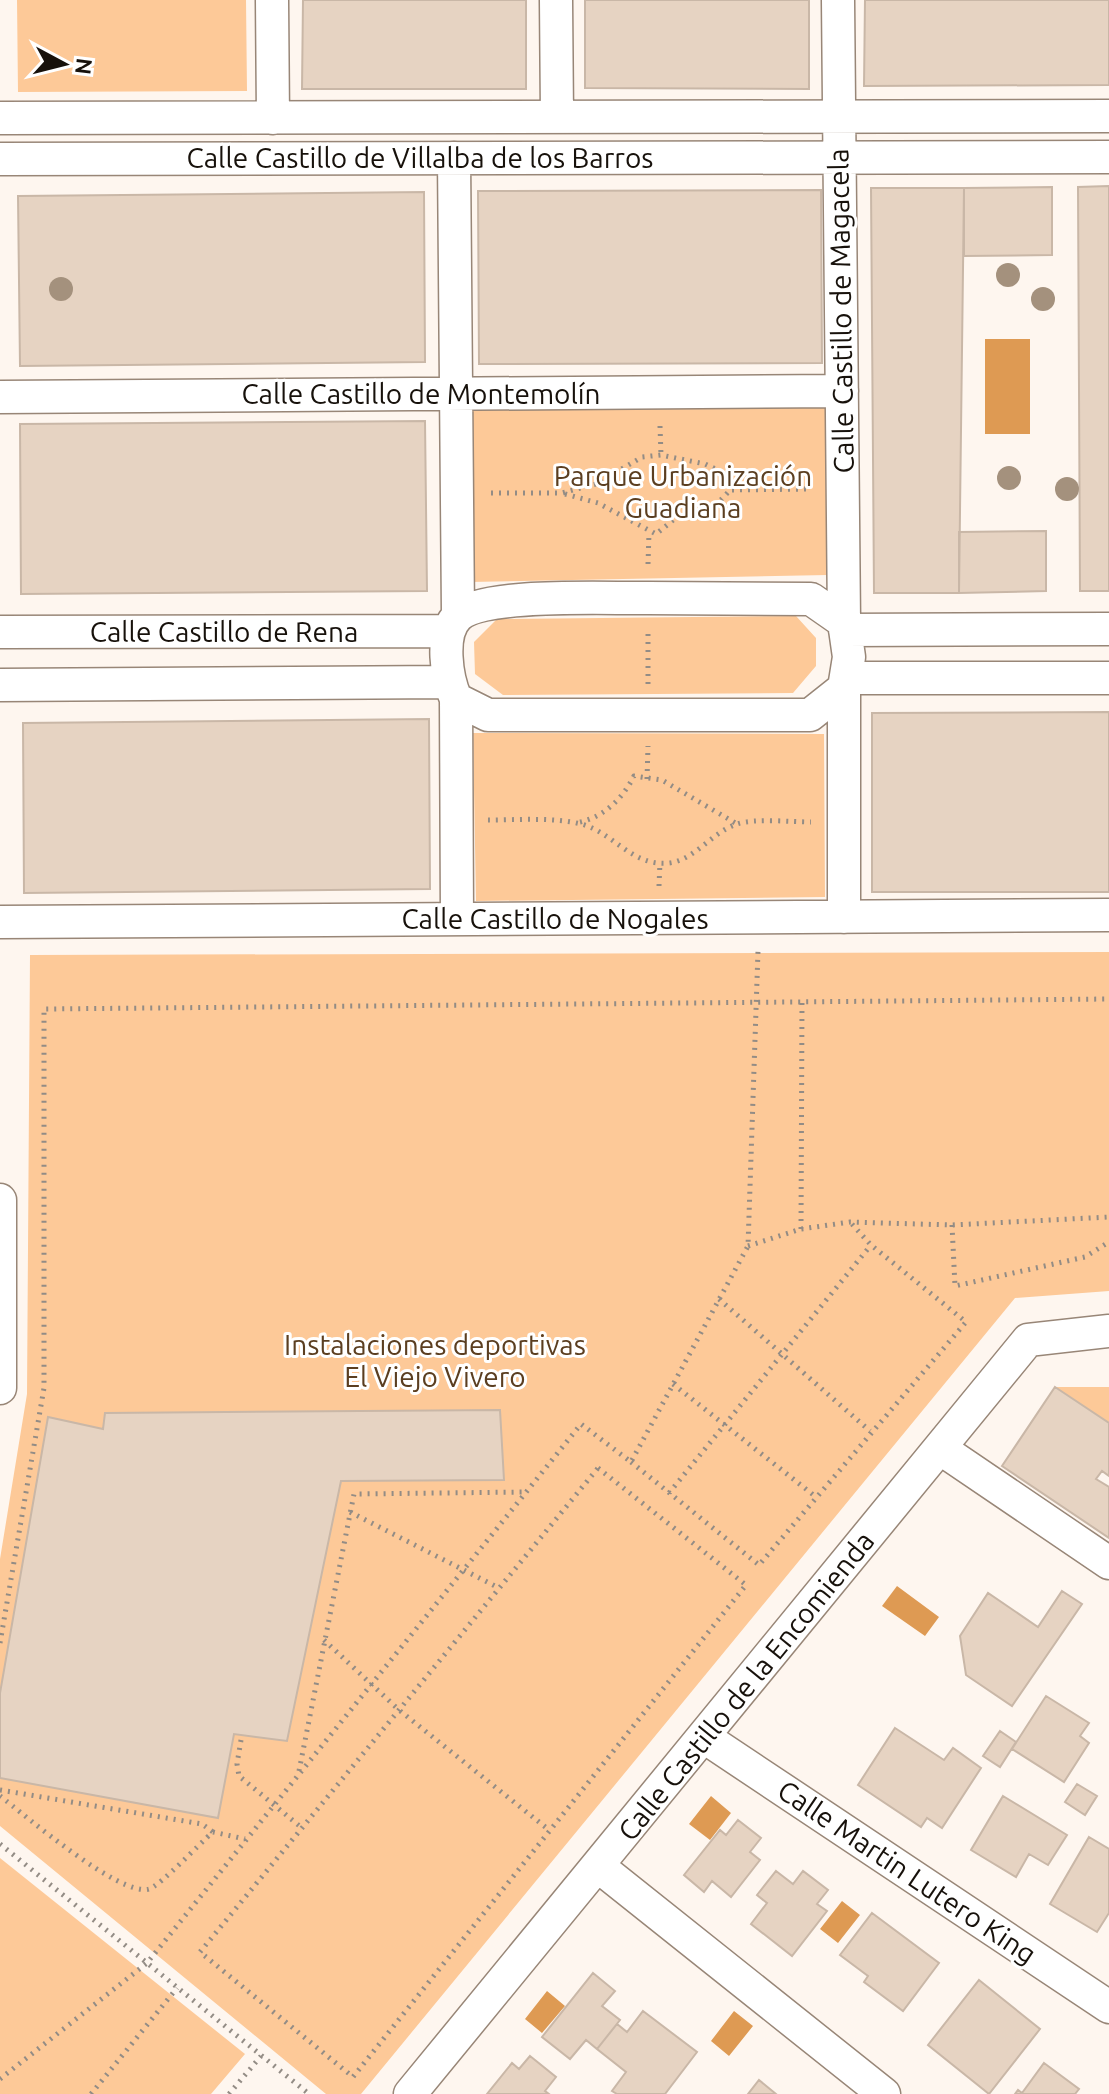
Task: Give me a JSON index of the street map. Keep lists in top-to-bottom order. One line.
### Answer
{"streets":{"street":["Calle Castillo de Villalba de los Barros","Calle Castillo de Magacela","Calle Castillo de Montemolín","Calle Castillo de Rena","Calle Castillo de Nogales","Calle Castillo de la Encomienda","Calle Martin Lutero King"]},"crossings":[["Calle Castillo de Villalba de los Barros","Calle Castillo de Magacela"],["Calle Castillo de Magacela","Calle Castillo de Montemolín"],["Calle Castillo de Magacela","Calle Castillo de Rena"],["Calle Castillo de la Encomienda","Calle Martin Lutero King"]],"parks":["Parque Urbanización Guadiana","Instalaciones deportivas El Viejo Vivero"],"north":"right"}
